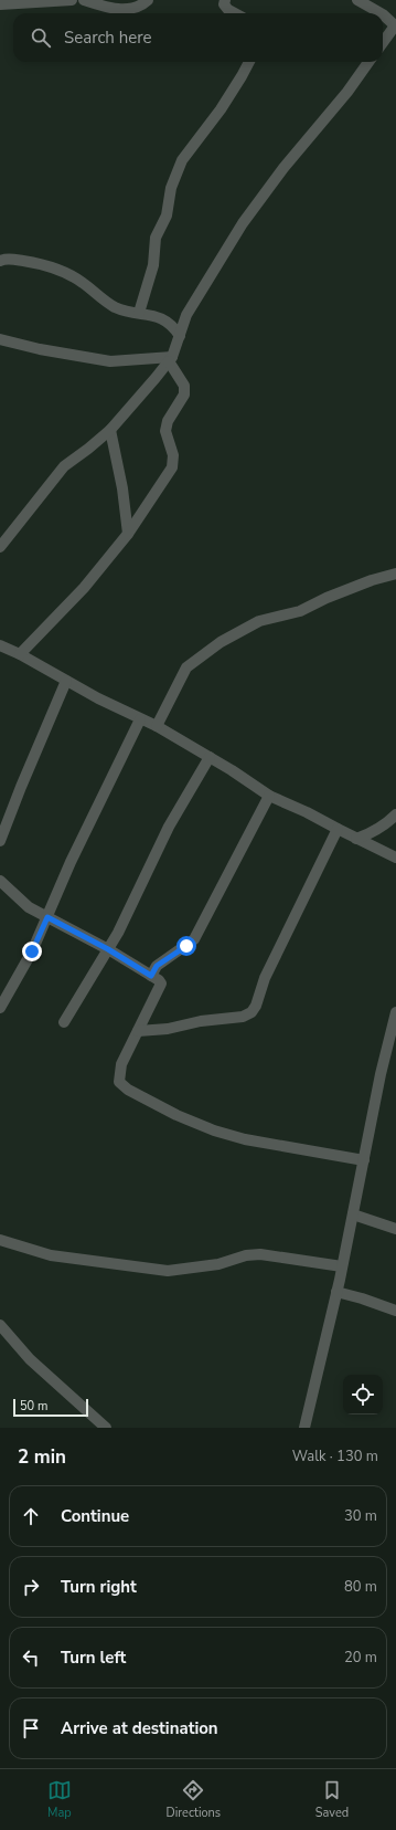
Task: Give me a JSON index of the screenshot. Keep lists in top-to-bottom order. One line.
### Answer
{"scale_bar":"50 m","page":{"search":"Search here","scale":"50 m","heading":["2 min","Walk · 130 m"],"list":[["Continue","30 m"],["Turn right","80 m"],["Turn left","20 m"],"Arrive at destination"],"nav":["Map","Directions","Saved"]}}
